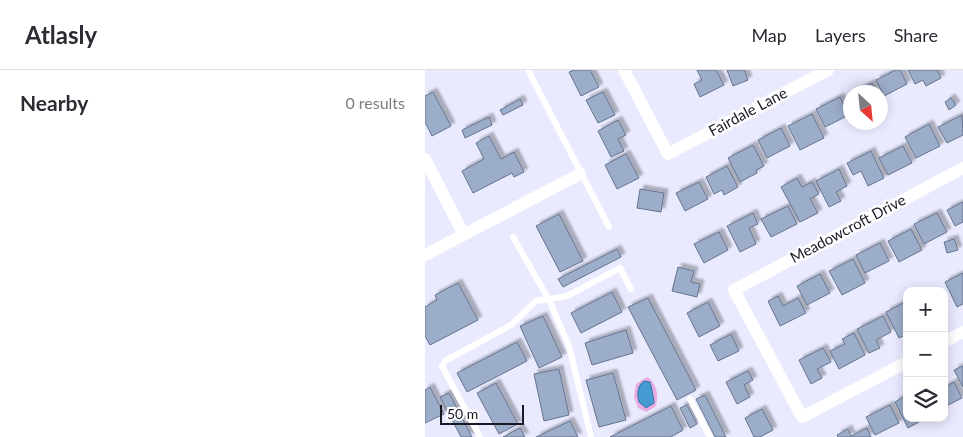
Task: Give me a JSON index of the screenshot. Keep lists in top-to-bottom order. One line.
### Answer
{"streets":{"street":["Fairdale Lane","Meadowcroft Drive"]},"scale_bar":"50 m","north":"bottom right","page":{"header":"Atlasly","nav":["Map","Layers","Share"],"heading":["Nearby","0 results"],"map_buttons":["+","−"],"scale":"50 m"}}
